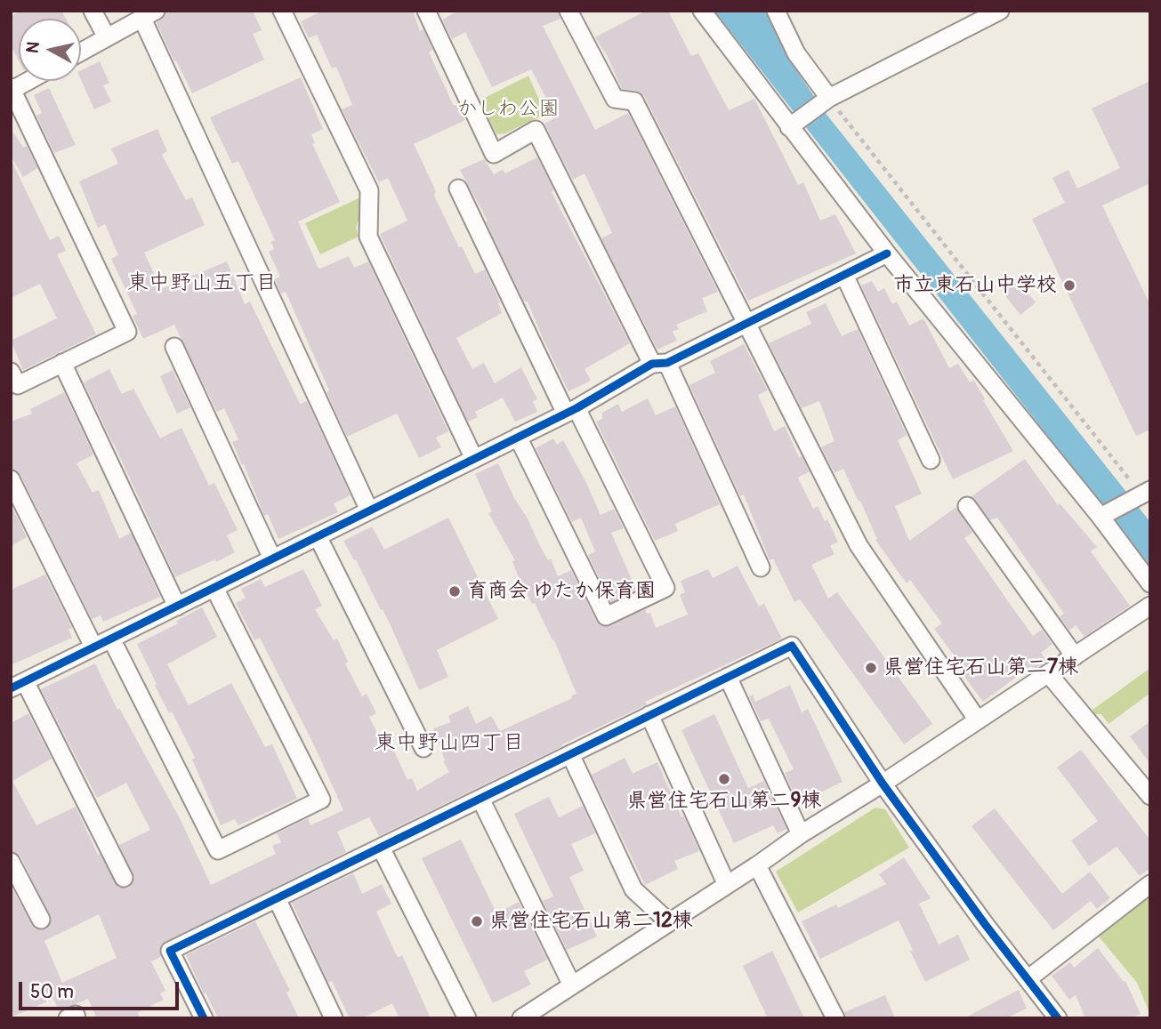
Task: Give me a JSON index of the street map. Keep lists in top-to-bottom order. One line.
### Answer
{"districts":["東中野山五丁目","東中野山四丁目"],"parks":["かしわ公園"],"places":["市立東石山中学校","育商会 ゆたか保育園","県営住宅石山第二7棟","県営住宅石山第二9棟","県営住宅石山第二12棟"],"scale_bar":"50 m","north":"left"}
